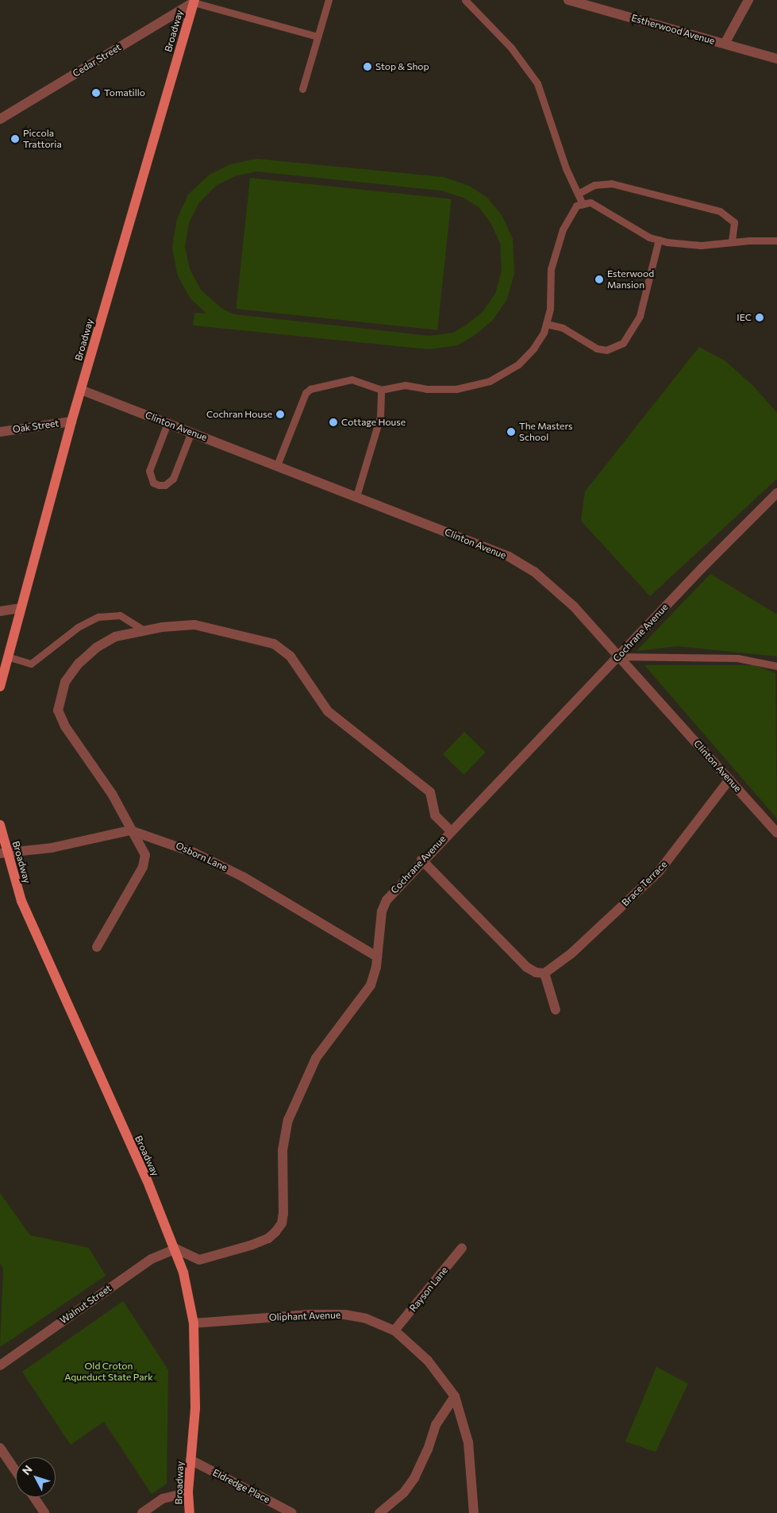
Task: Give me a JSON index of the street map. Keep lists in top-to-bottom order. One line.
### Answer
{"streets":{"main road":["Broadway"],"street":["Estherwood Avenue","Cedar Street","Oak Street","Clinton Avenue","Cochrane Avenue","Osborn Lane","Brace Terrace","Rayson Lane","Walnut Street","Oliphant Avenue","Eldredge Place"]},"crossings":[["Broadway","Cedar Street"],["Broadway","Oak Street"],["Broadway","Clinton Avenue"],["Broadway","Cochrane Avenue"],["Broadway","Walnut Street"],["Broadway","Oliphant Avenue"],["Broadway","Eldredge Place"],["Clinton Avenue","Cochrane Avenue"],["Clinton Avenue","Brace Terrace"],["Cochrane Avenue","Osborn Lane"],["Cochrane Avenue","Walnut Street"],["Rayson Lane","Oliphant Avenue"]],"parks":["Old Croton Aqueduct State Park"],"places":["Stop & Shop","Tomatillo","Piccola Trattoria","Esterwood Mansion","IEC","Cochran House","Cottage House","The Masters School"],"north":"top left"}
